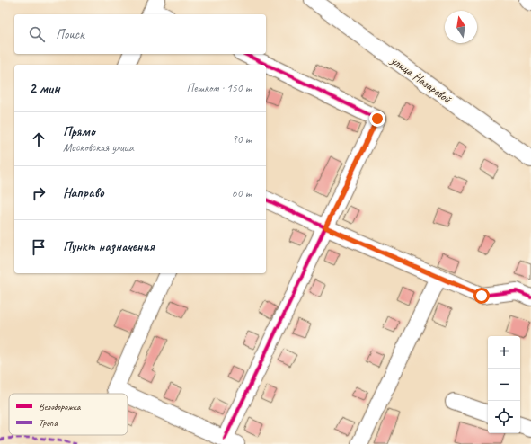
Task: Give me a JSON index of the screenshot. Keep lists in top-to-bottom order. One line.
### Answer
{"streets":{"street":["улица Назаровой"]},"legend":["Велодорожка","Тропа"],"north":"top","page":{"search":"Поиск","heading":["2 мин","Пешком · 150 m"],"list":[["Прямо","Московская улица","90 m"],["Направо","60 m"],"Пункт назначения"],"map_buttons":["+","−"]}}
